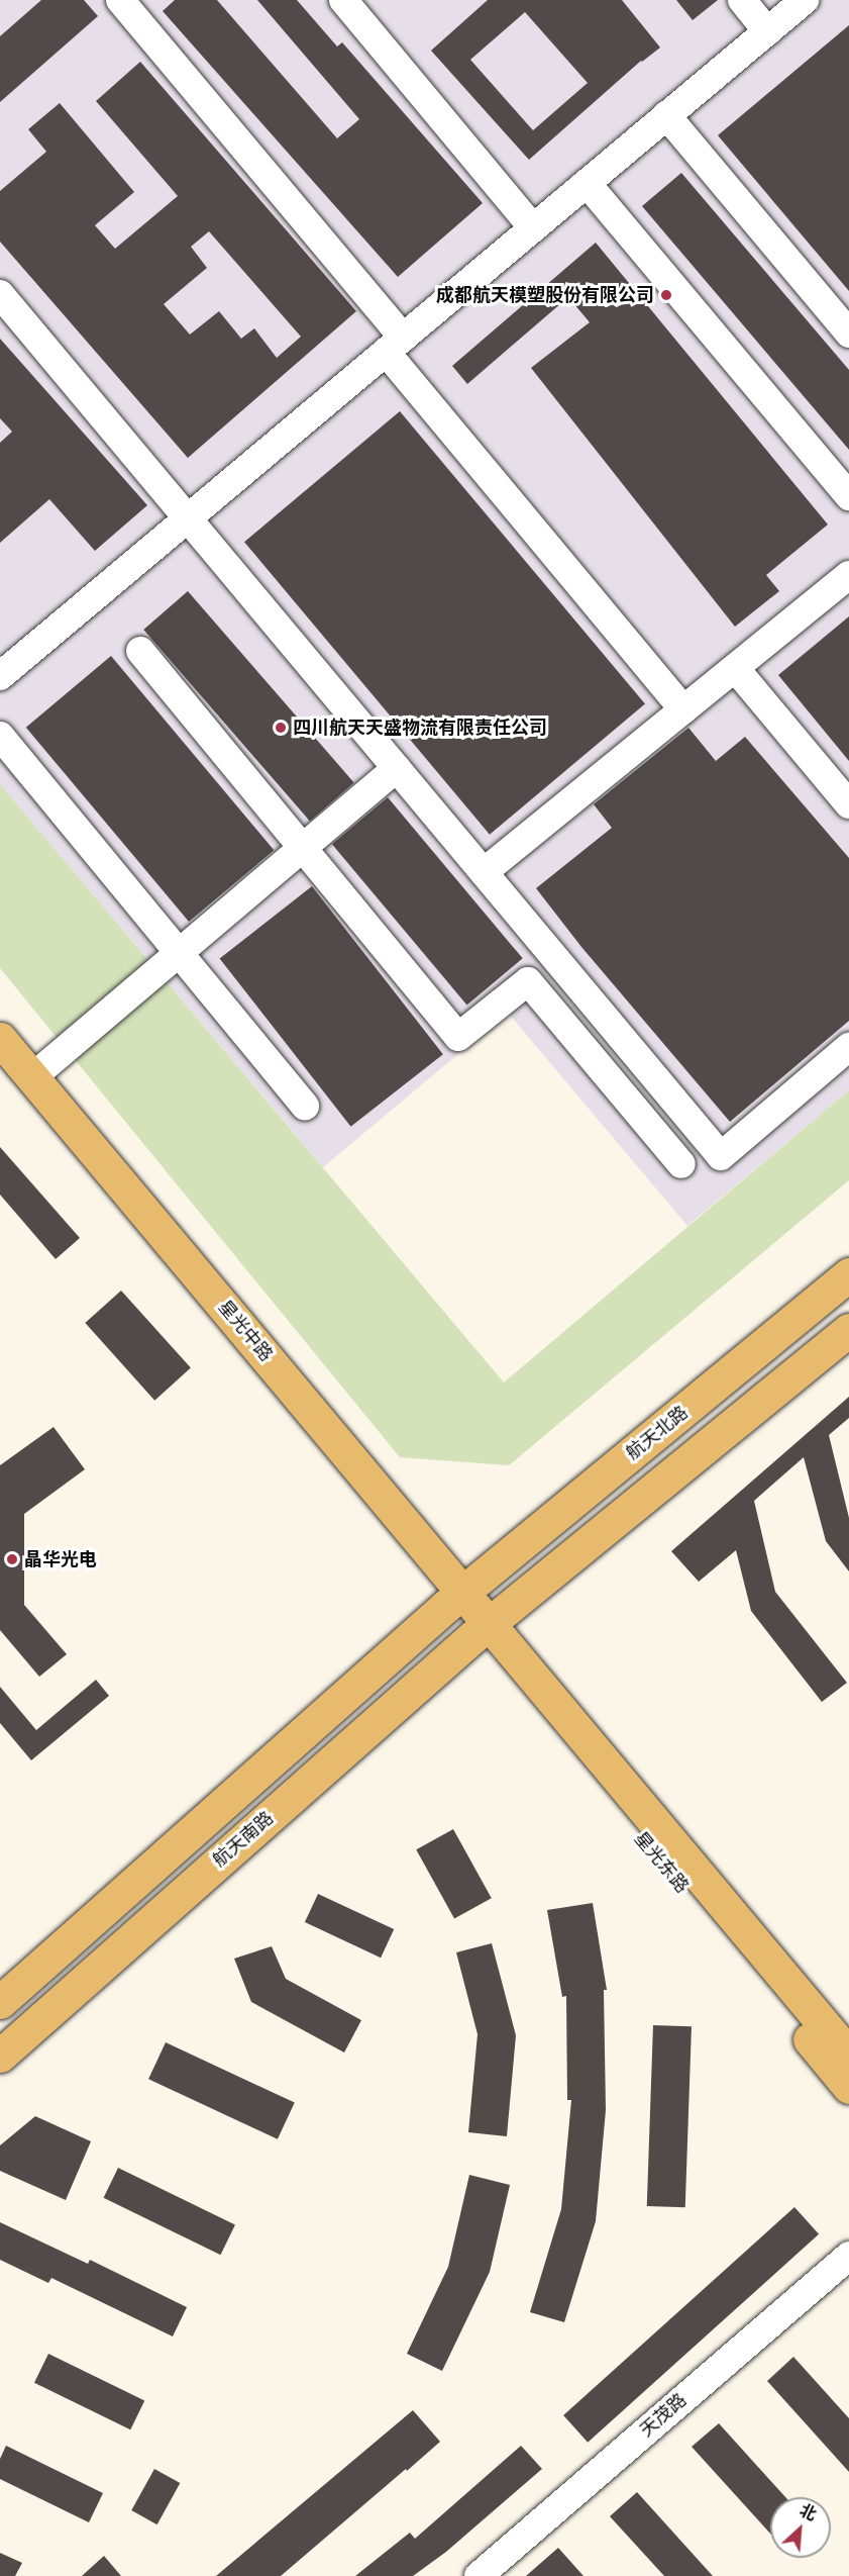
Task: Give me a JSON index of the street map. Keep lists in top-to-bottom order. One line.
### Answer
{"streets":{"main road":["星光中路","航天北路","航天南路","星光东路"],"street":["天茂路"]},"crossings":[["星光中路","航天北路"],["星光中路","航天南路"],["星光中路","星光东路"],["航天南路","星光东路"]],"places":["成都航天模塑股份有限公司","四川航天天盛物流有限责任公司","晶华光电"],"north":"top right"}
